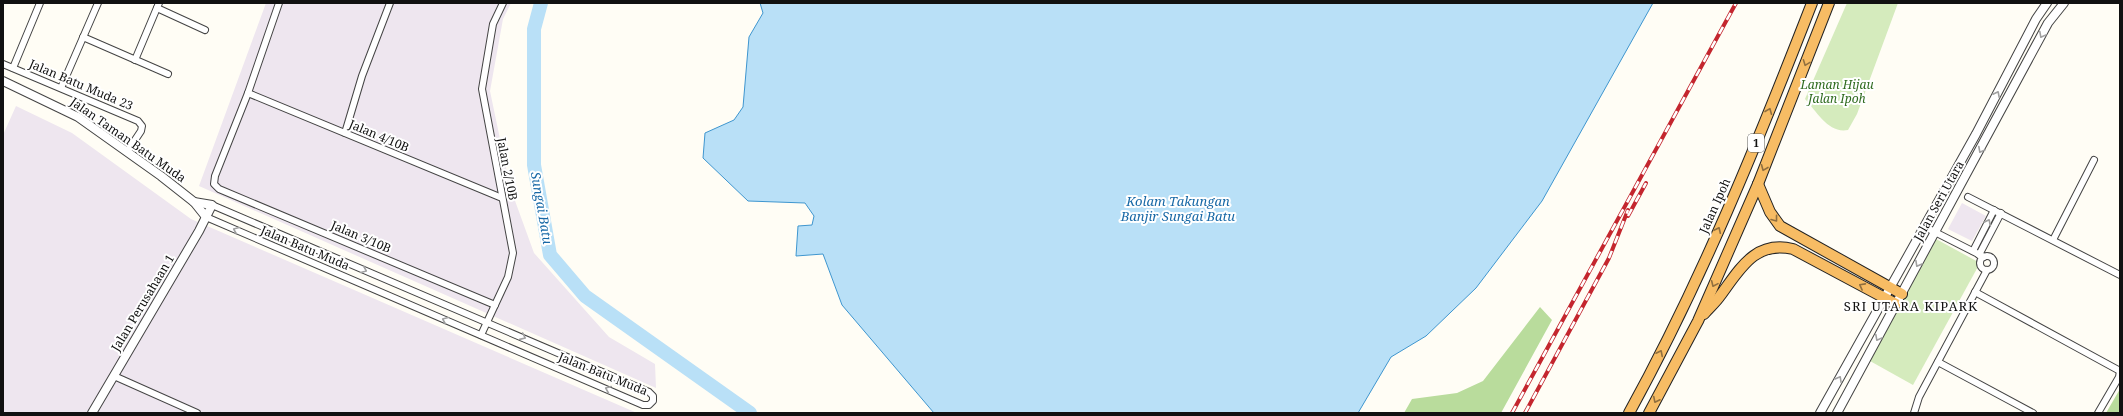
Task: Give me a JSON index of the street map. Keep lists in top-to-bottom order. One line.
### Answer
{"streets":{"highway":["1","Jalan Ipoh"],"street":["Jalan Batu Muda 23","Jalan 4/10B","Jalan Taman Batu Muda","Jalan 2/10B","Jalan Seri Utara","Jalan 3/10B","Jalan Batu Muda","Jalan Perusahaan 1"]},"crossings":[["Jalan Batu Muda 23","Jalan Taman Batu Muda"],["Jalan 4/10B","Jalan 2/10B"],["Jalan 4/10B","Jalan 3/10B"],["Jalan Taman Batu Muda","Jalan Batu Muda"],["Jalan Taman Batu Muda","Jalan Perusahaan 1"],["Jalan 2/10B","Jalan 3/10B"],["Jalan 2/10B","Jalan Batu Muda"],["Jalan Batu Muda","Jalan Perusahaan 1"]],"districts":["SRI UTARA KIPARK"],"water":["Kolam Takungan Banjir Sungai Batu","Sungai Batu"],"parks":["Laman Hijau Jalan Ipoh"]}
